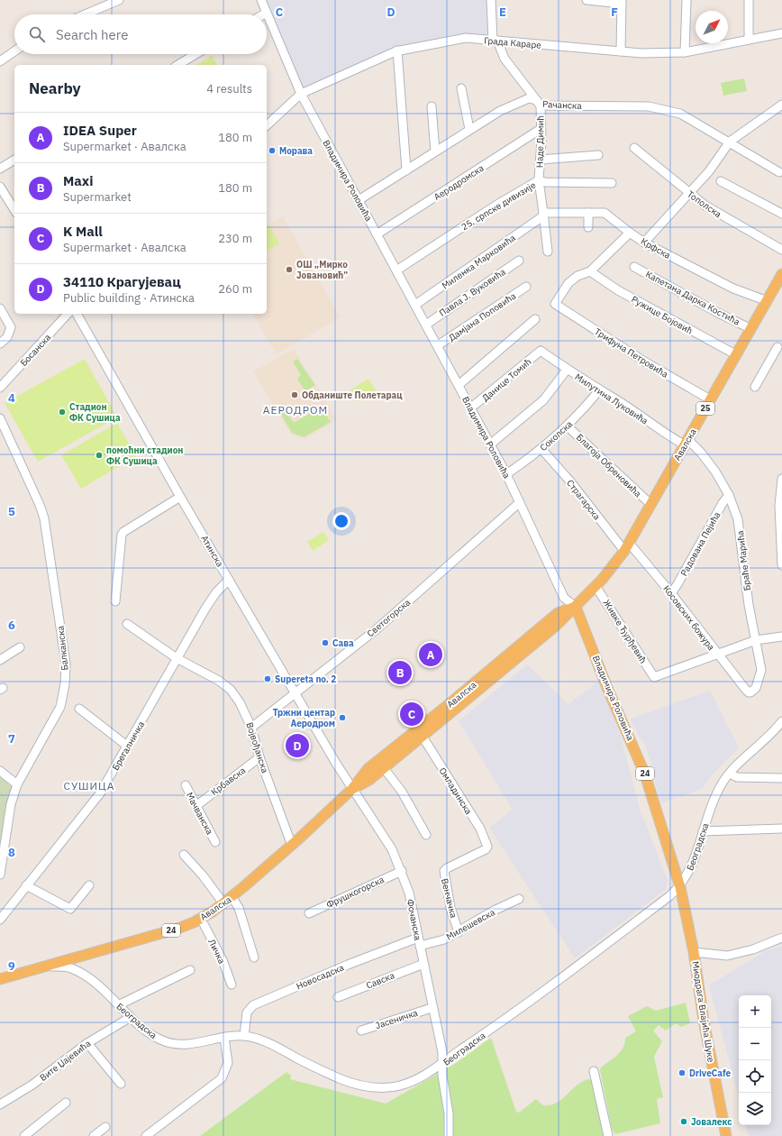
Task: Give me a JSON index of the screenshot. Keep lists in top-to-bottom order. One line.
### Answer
{"streets":{"main road":["Владимира Роловића","25","Авалска","24","Миодрага Влајића Шуке"],"street":["Града Караре","Рачанска","Наде Димић","Аеродромска","Тополска","25. српске дивизије","Крфска","Миленка Марковића","Павла Ј. Вуковића","Капетана Дарка Костића","Ружице Бојовић","Дамјана Поповића","Босанска","Трифуна Петровића","Данице Томић","Милутина Луковића","Соколска","Благоја Обреновића","Страгарска","Радована Пејића","Атинска","Браће Марића","Светогорска","Косовских божура","Живке Ђурђевић","Балканска","Брегалничка","Војвођанска","Крбавска","Омладинска","Мачванска","Београдска","Фрушкогорска","Венчачка","Фочанска","Милешевска","Личка","Новосадска","Савска","Јасеничка","Вите Џајевића"]},"crossings":[["Града Караре","Наде Димић"],["Града Караре","Владимира Роловића"],["Рачанска","Наде Димић"],["Рачанска","Владимира Роловића"],["Наде Димић","Аеродромска"],["Наде Димић","25. српске дивизије"],["Наде Димић","Крфска"],["Наде Димић","Миленка Марковића"],["Владимира Роловића","Аеродромска"],["Владимира Роловића","25. српске дивизије"],["Владимира Роловића","Миленка Марковића"],["Владимира Роловића","Павла Ј. Вуковића"],["Владимира Роловића","Дамјана Поповића"],["Владимира Роловића","Данице Томић"],["Владимира Роловића","Соколска"],["Владимира Роловића","Авалска"],["Владимира Роловића","Светогорска"],["Владимира Роловића","Београдска"],["Владимира Роловића","Миодрага Влајића Шуке"],["Крфска","Миленка Марковића"],["Крфска","Авалска"],["Капетана Дарка Костића","Авалска"],["Ружице Бојовић","Трифуна Петровића"],["Ружице Бојовић","Авалска"],["Трифуна Петровића","Авалска"],["Данице Томић","Милутина Луковића"],["Милутина Луковића","Соколска"],["Милутина Луковића","Авалска"],["Милутина Луковића","Браће Марића"],["Соколска","Благоја Обреновића"],["Соколска","Страгарска"],["Авалска","Благоја Обреновића"],["Авалска","Страгарска"],["Авалска","Атинска"],["Авалска","Браће Марића"],["Авалска","Косовских божура"],["Авалска","Живке Ђурђевић"],["Авалска","Војвођанска"],["Авалска","24"],["Авалска","Омладинска"],["Авалска","Београдска"],["Авалска","Фочанска"],["Авалска","Личка"],["Страгарска","Косовских божура"],["Радована Пејића","Браће Марића"],["Радована Пејића","Косовских божура"],["Атинска","Светогорска"],["Атинска","Брегалничка"],["Атинска","Фочанска"],["Браће Марића","Косовских божура"],["Светогорска","Војвођанска"],["Косовских божура","Живке Ђурђевић"],["Брегалничка","Војвођанска"],["Војвођанска","Крбавска"],["24","Београдска"],["Крбавска","Мачванска"],["Омладинска","Венчачка"],["Београдска","Фочанска"],["Београдска","Новосадска"],["Београдска","Миодрага Влајића Шуке"],["Београдска","Вите Џајевића"],["Фрушкогорска","Фочанска"],["Венчачка","Милешевска"],["Фочанска","Милешевска"],["Фочанска","Новосадска"],["Фочанска","Савска"],["Фочанска","Јасеничка"],["Милешевска","Новосадска"]],"districts":["АЕРОДРОМ","СУШИЦА"],"places":["Морава","ОШ „Мирко Јовановић”","Обданиште Полетарац","Стадион ФК Сушица","помоћни стадион ФК Сушица","Сава","Supereta no. 2","Тржни центар Аеродром","DriveCafe","Јовалекс"],"north":"top right","page":{"search":"Search here","heading":["Nearby","4 results"],"list":[{"mark":"A","name":"IDEA Super","note":"Supermarket · Авалска","value":"180 m"},{"mark":"B","name":"Maxi","note":"Supermarket","value":"180 m"},{"mark":"C","name":"K Mall","note":"Supermarket · Авалска","value":"230 m"},{"mark":"D","name":"34110 Крагујевац","note":"Public building · Атинска","value":"260 m"}],"pins":["A","B","C","D"],"map_buttons":["+","−"]},"grid":{"columns":["C","D","E","F"],"rows":["4","5","6","7","8","9"]}}
